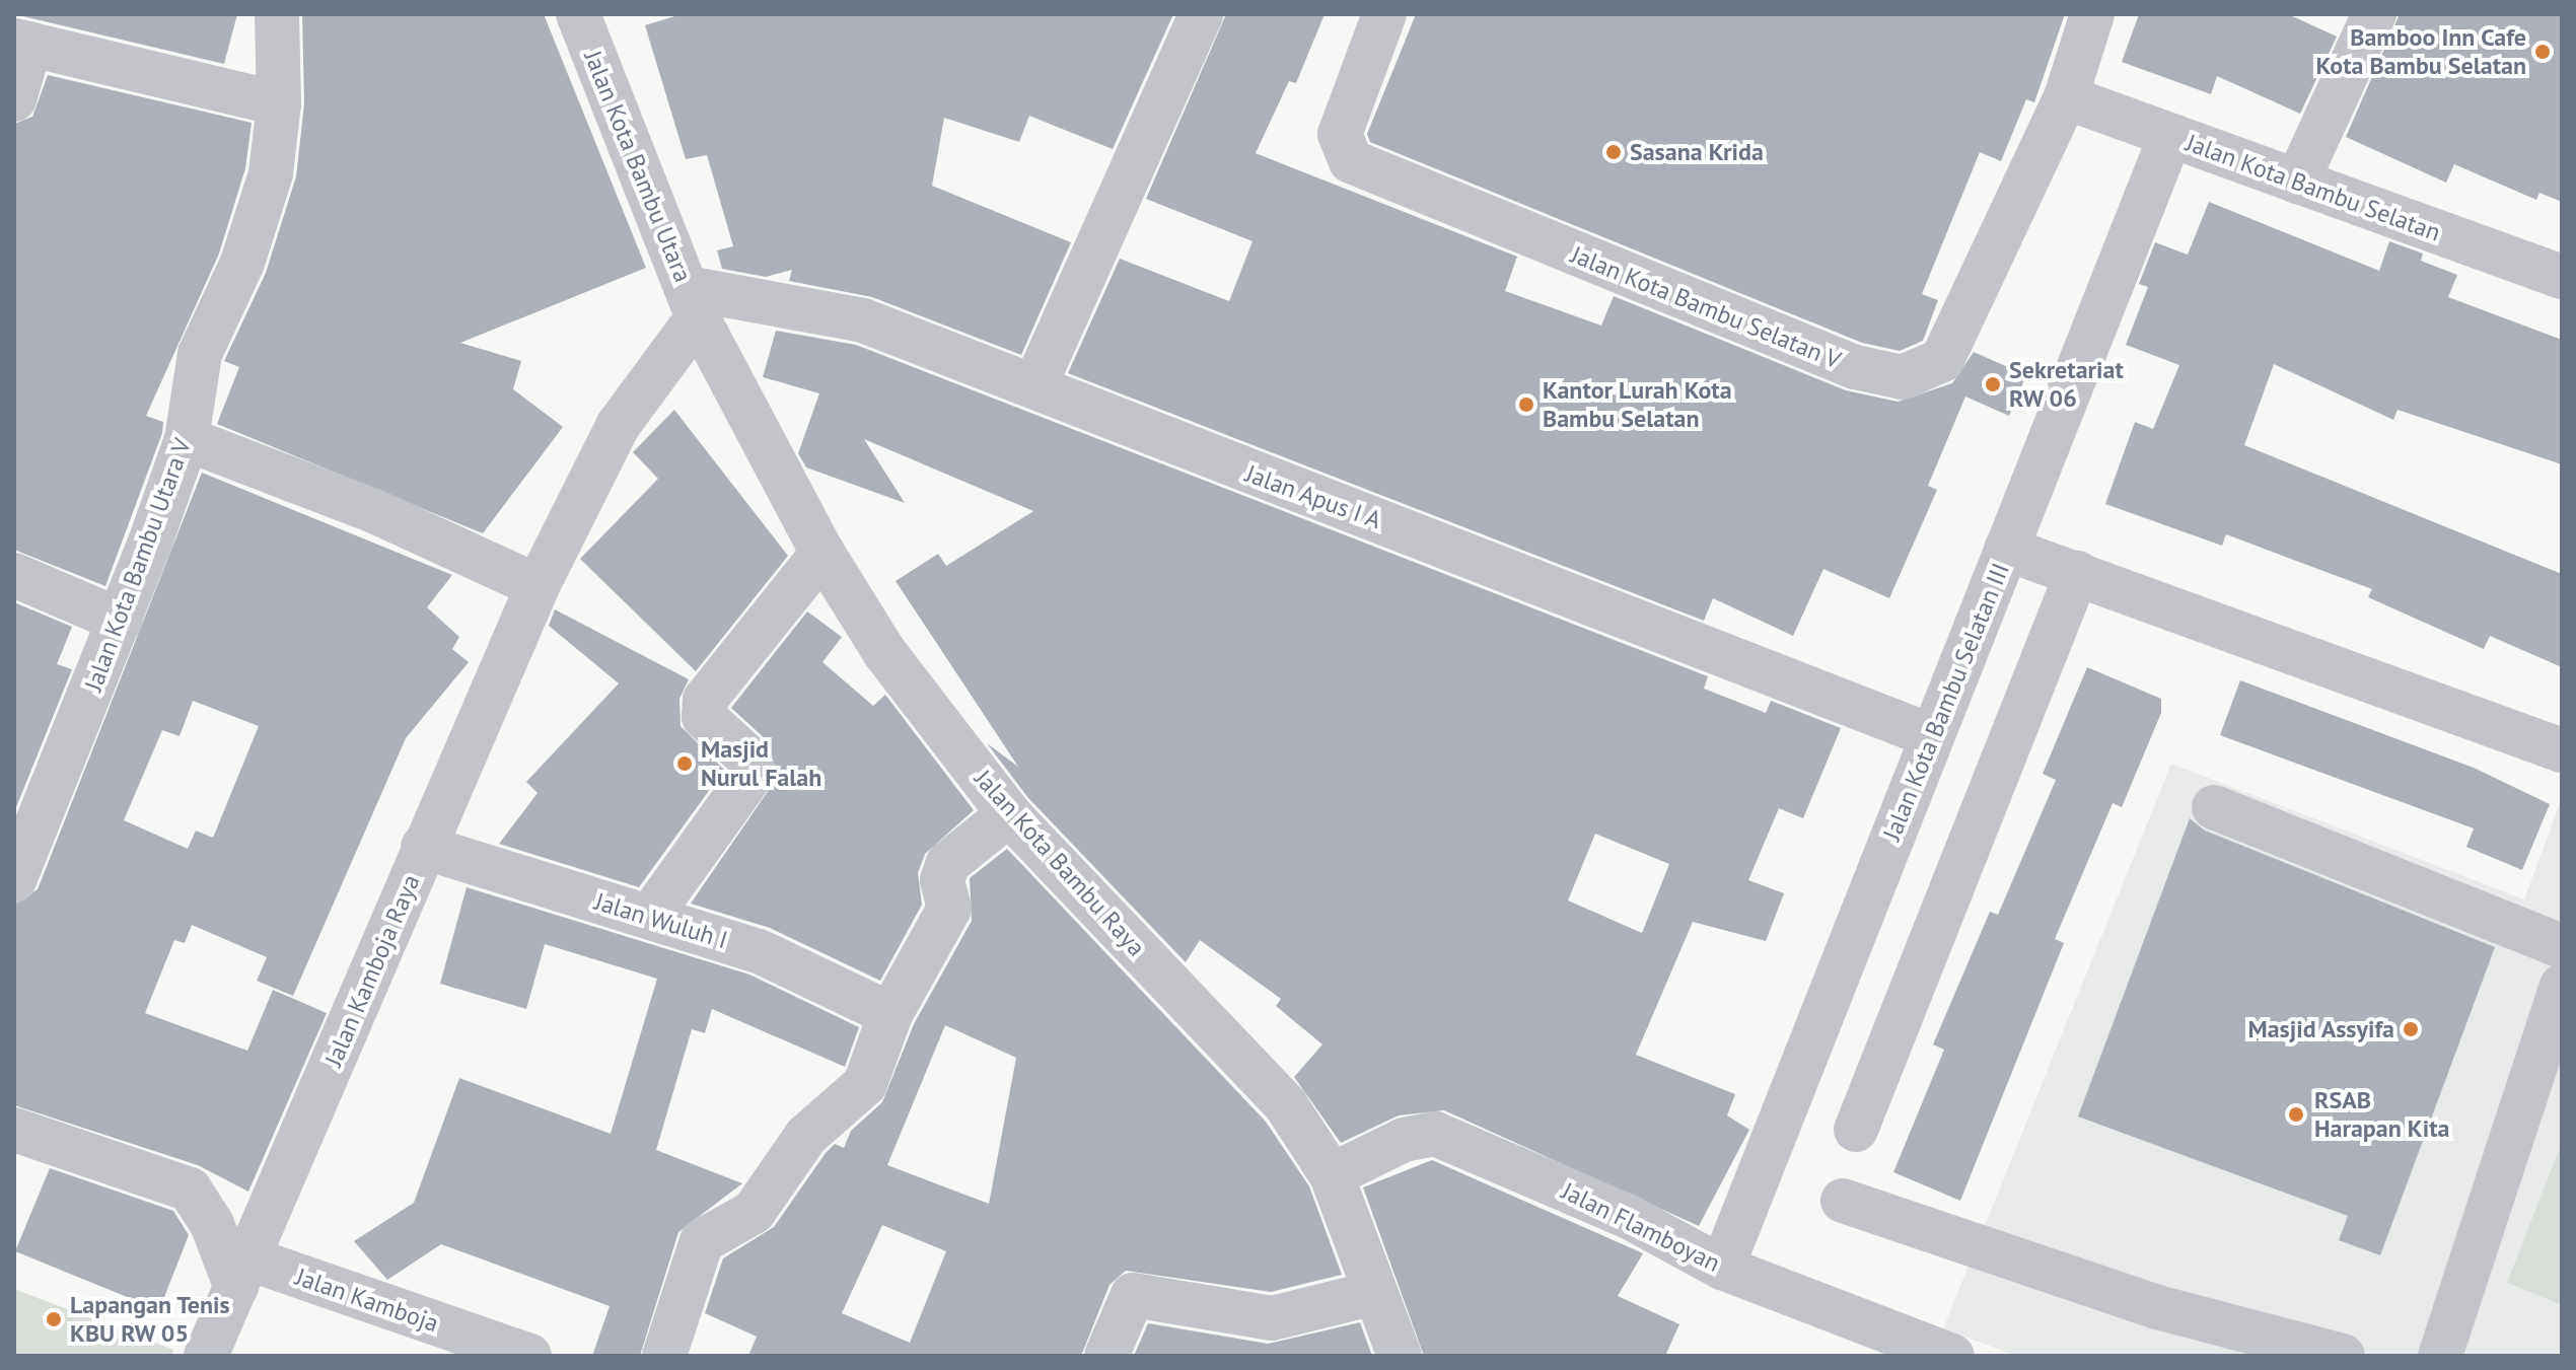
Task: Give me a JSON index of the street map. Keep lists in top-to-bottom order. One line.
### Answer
{"streets":{"street":["Jalan Kota Bambu Utara","Jalan Kota Bambu Selatan","Jalan Kota Bambu Selatan V","Jalan Apus I A","Jalan Kota Bambu Utara V","Jalan Kota Bambu Selatan III","Jalan Kota Bambu Raya","Jalan Wuluh I","Jalan Kamboja Raya","Jalan Flamboyan","Jalan Kamboja"]},"crossings":[["Jalan Kota Bambu Utara","Jalan Apus I A"],["Jalan Kota Bambu Utara","Jalan Kota Bambu Raya"],["Jalan Kota Bambu Utara","Jalan Kamboja Raya"],["Jalan Kota Bambu Selatan","Jalan Kota Bambu Selatan V"],["Jalan Kota Bambu Selatan","Jalan Kota Bambu Selatan III"],["Jalan Apus I A","Jalan Kota Bambu Selatan III"],["Jalan Apus I A","Jalan Kota Bambu Raya"],["Jalan Apus I A","Jalan Kamboja Raya"],["Jalan Kota Bambu Selatan III","Jalan Flamboyan"],["Jalan Kota Bambu Raya","Jalan Kamboja Raya"],["Jalan Kota Bambu Raya","Jalan Flamboyan"],["Jalan Wuluh I","Jalan Kamboja Raya"],["Jalan Kamboja Raya","Jalan Kamboja"]],"places":["Bamboo Inn Cafe Kota Bambu Selatan","Sasana Krida","Sekretariat RW 06","Kantor Lurah Kota Bambu Selatan","Masjid Nurul Falah","Masjid Assyifa","RSAB Harapan Kita","Lapangan Tenis KBU RW 05"]}
